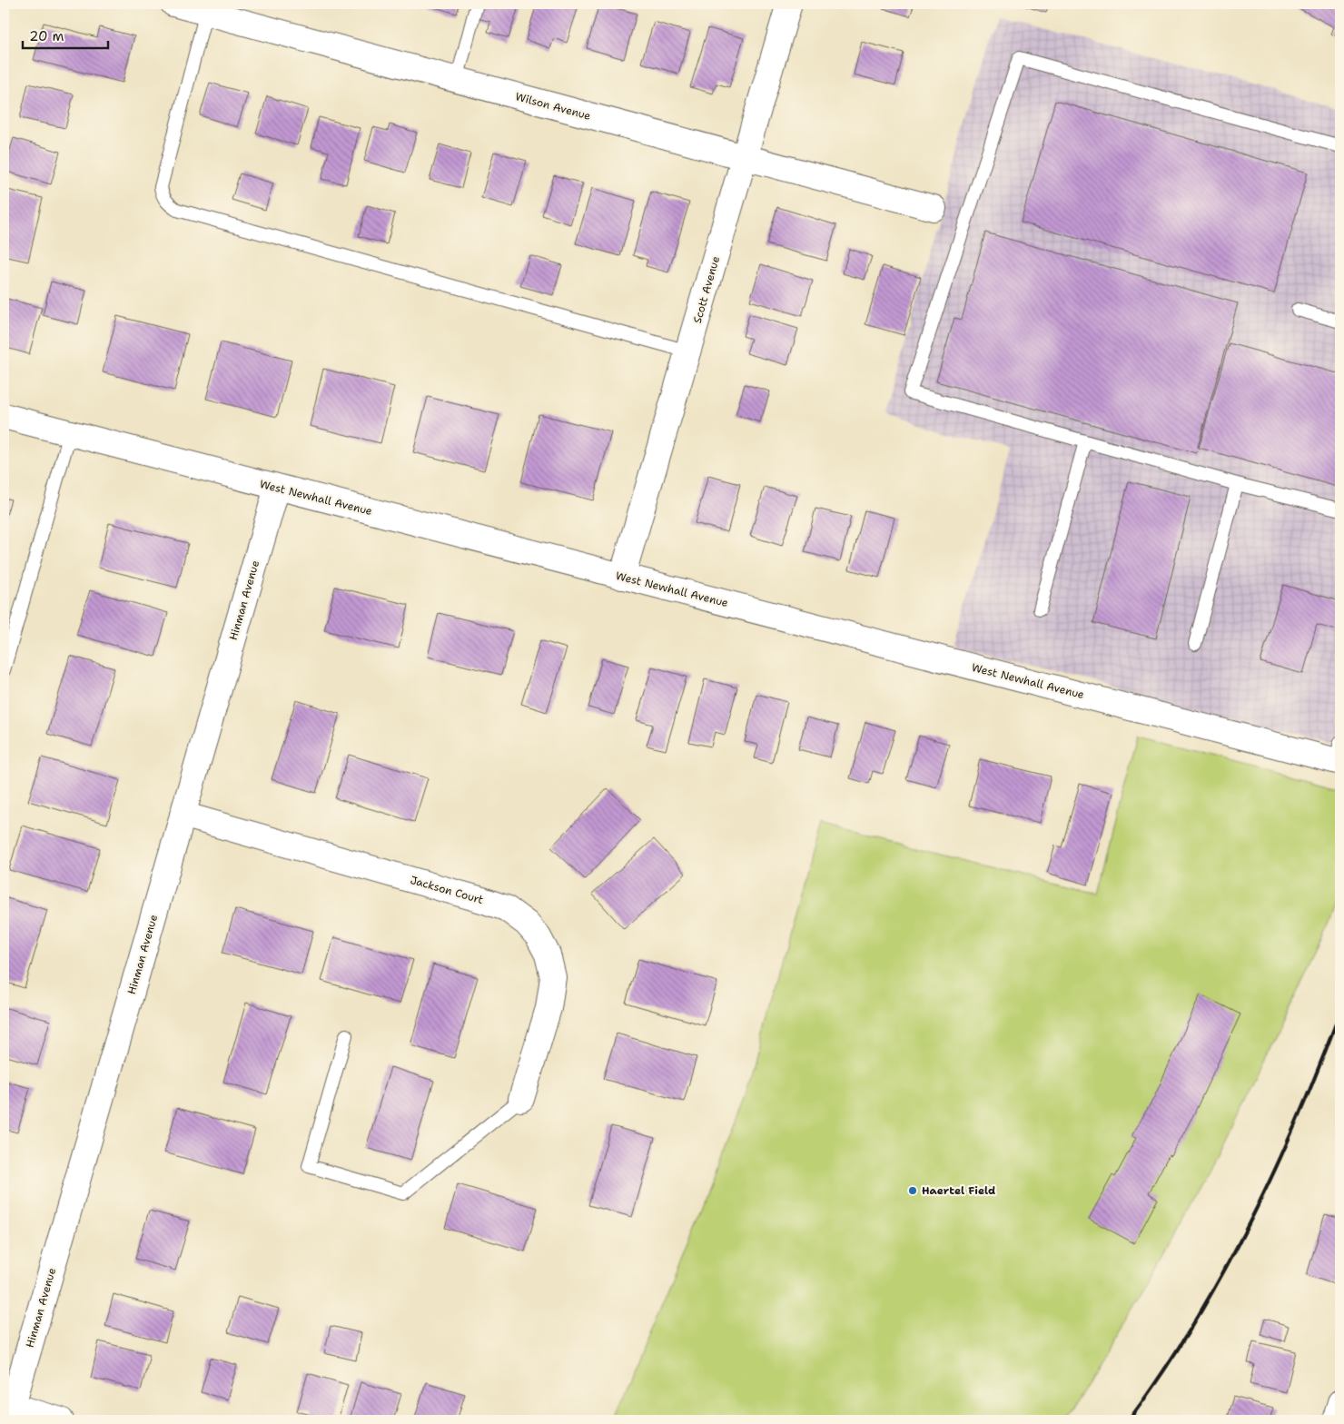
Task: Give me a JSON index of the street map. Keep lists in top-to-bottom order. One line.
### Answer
{"streets":{"street":["Wilson Avenue","Scott Avenue","West Newhall Avenue","Hinman Avenue","Jackson Court"]},"crossings":[["Wilson Avenue","Scott Avenue"],["Scott Avenue","West Newhall Avenue"],["West Newhall Avenue","Hinman Avenue"],["Hinman Avenue","Jackson Court"]],"places":["Haertel Field"],"scale_bar":"20 m"}
